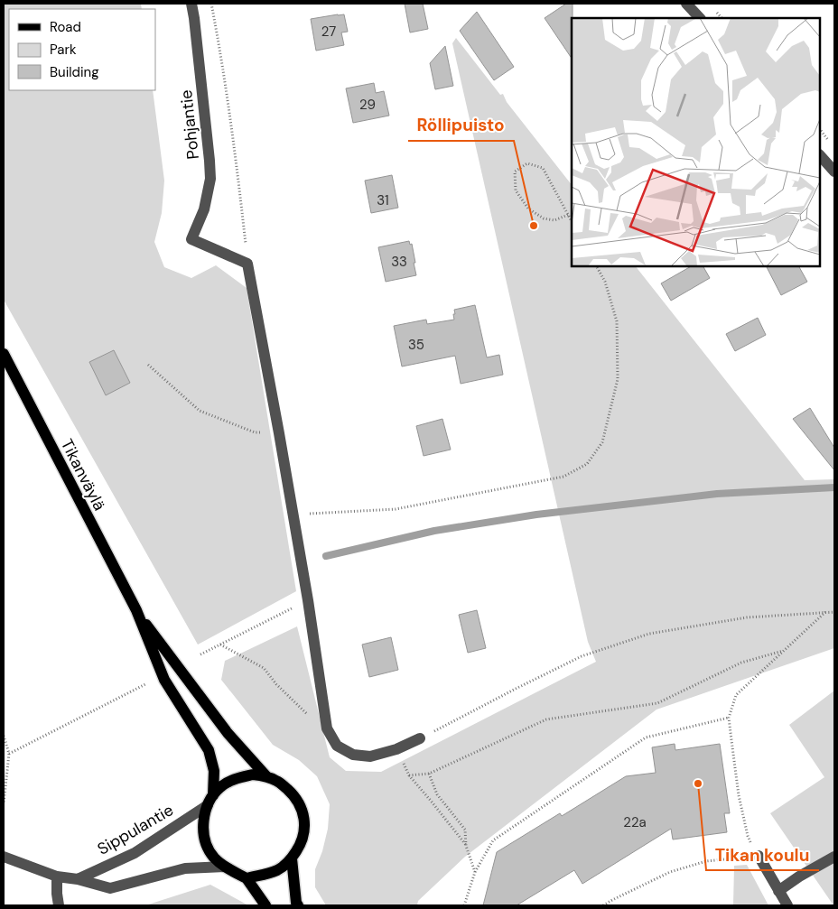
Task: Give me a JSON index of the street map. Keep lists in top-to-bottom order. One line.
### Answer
{"streets":{"main road":["Tikanväylä"],"street":["Pohjantie","Sippulantie"]},"crossings":[["Tikanväylä","Sippulantie"]],"places":["Röllipuisto","Tikan koulu"],"house_numbers":["27","29","31","33","35","22a"],"legend":["Road","Park","Building"]}
